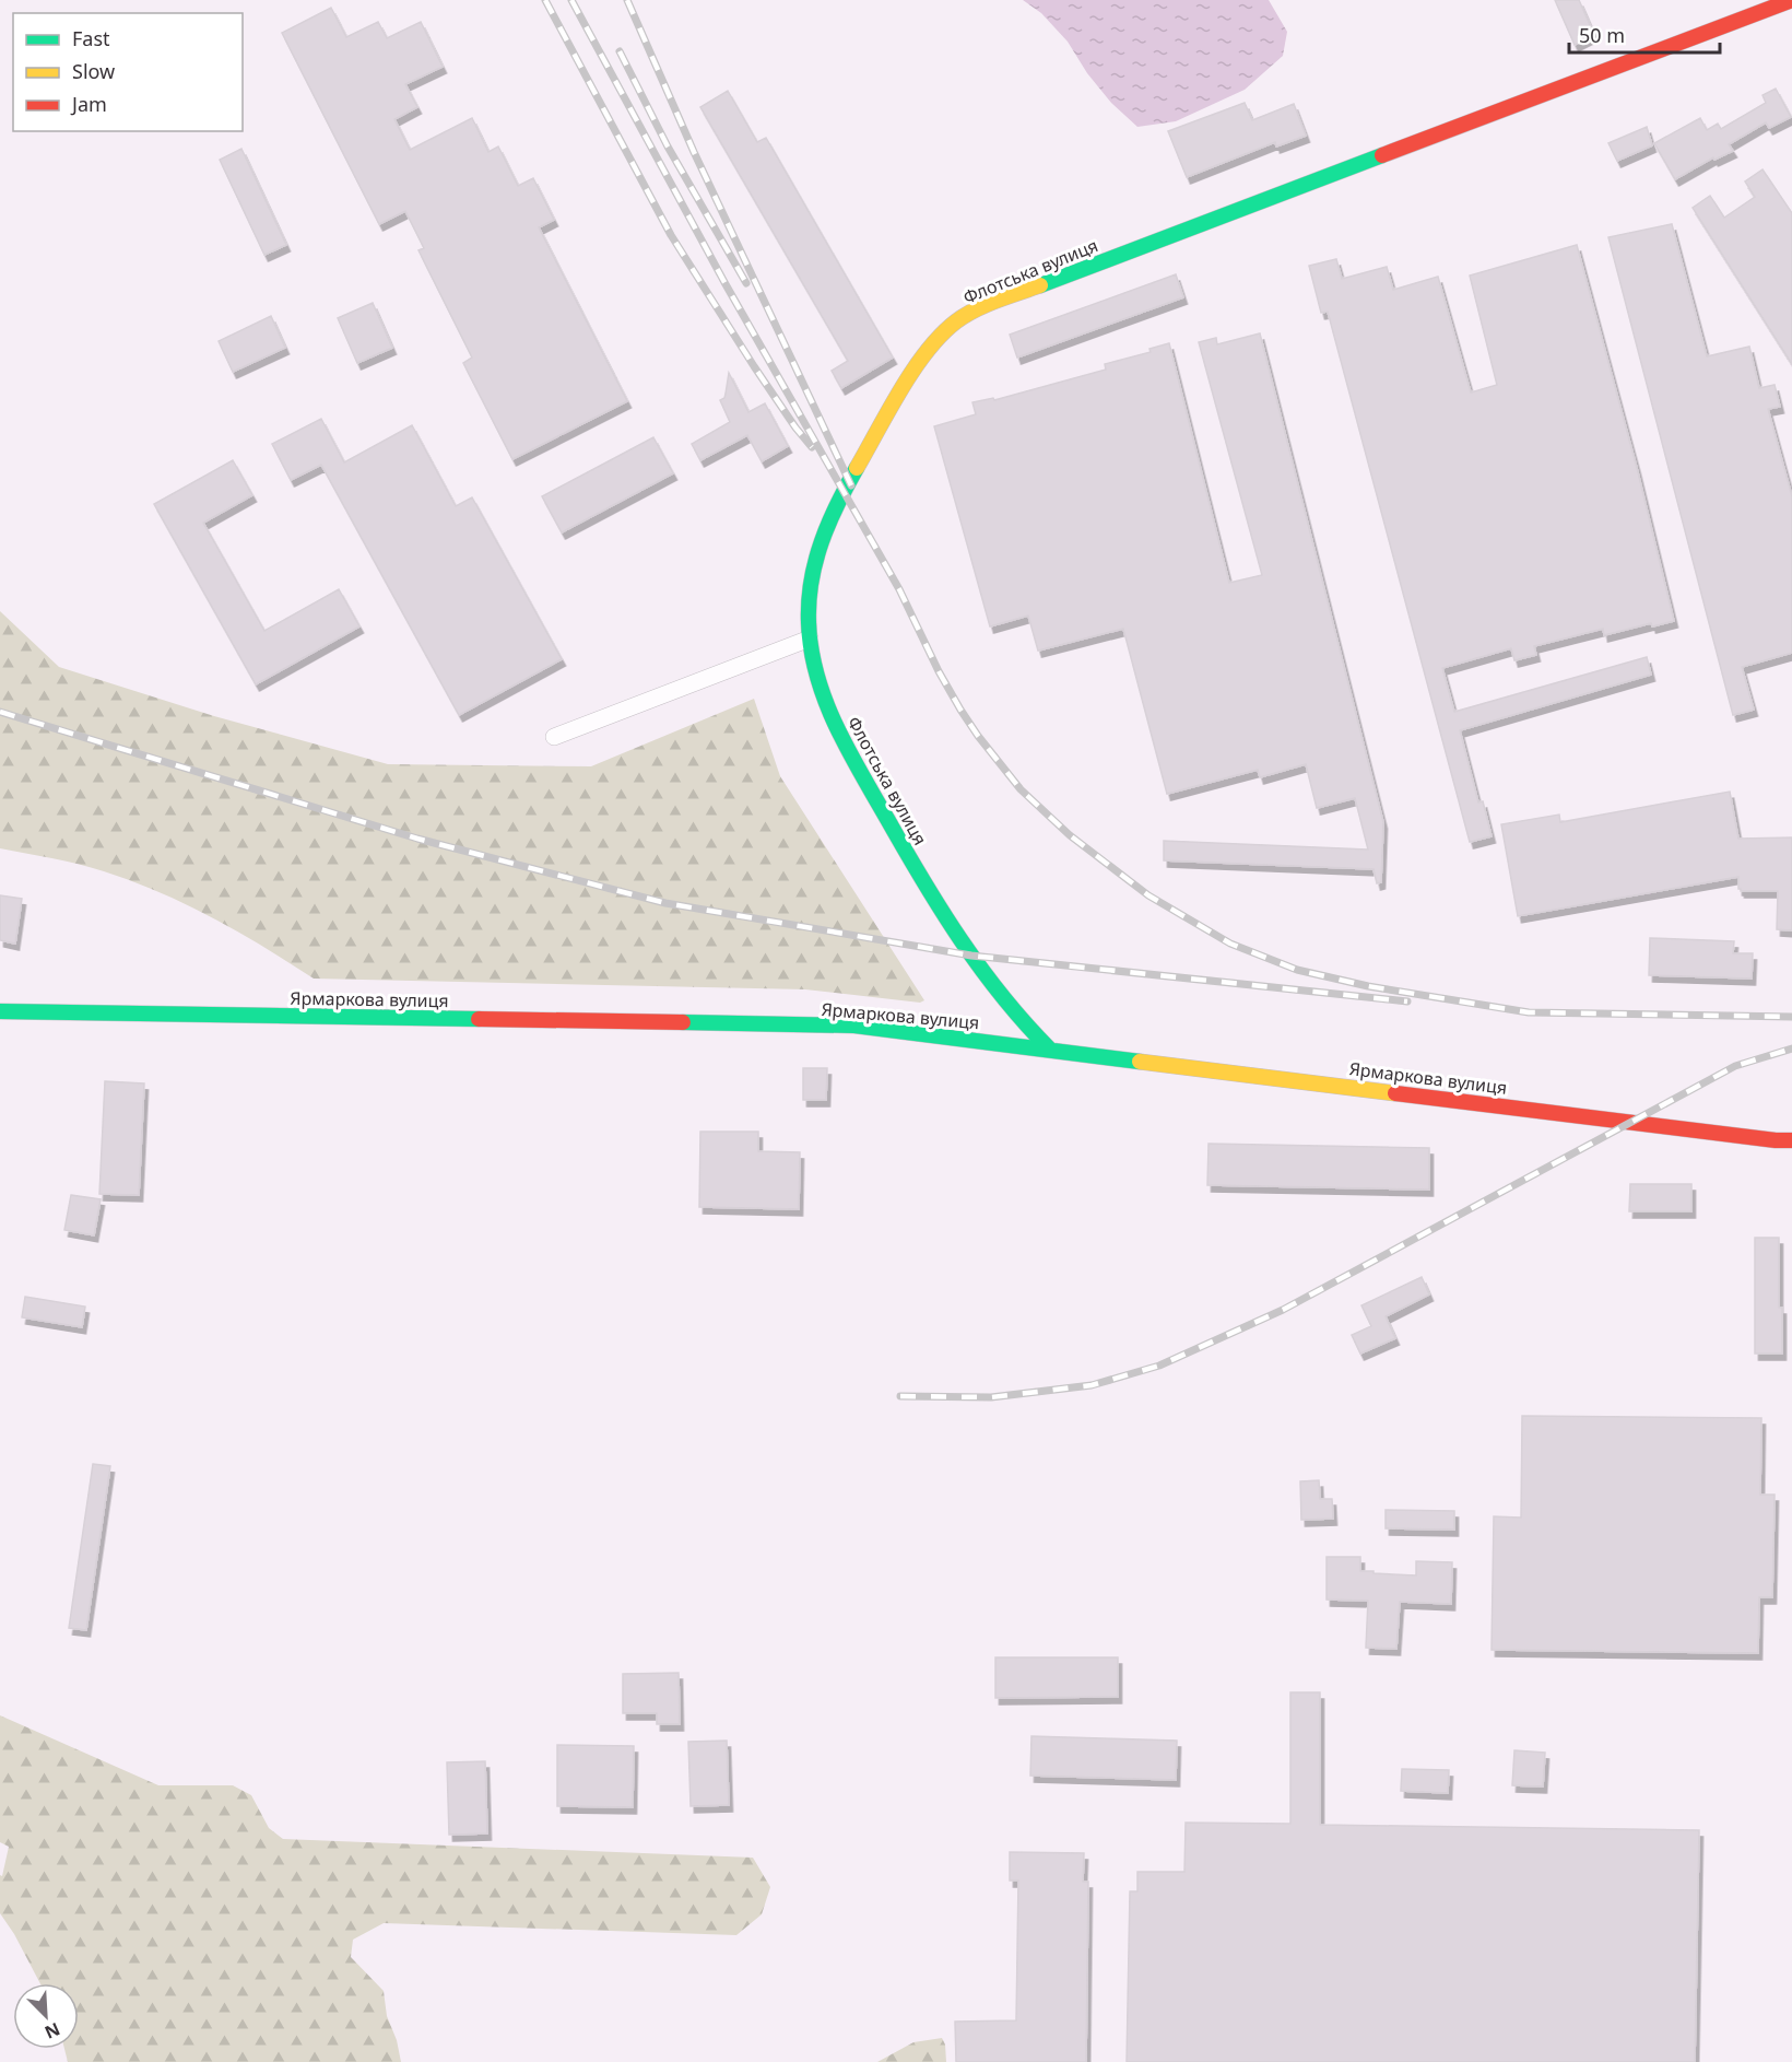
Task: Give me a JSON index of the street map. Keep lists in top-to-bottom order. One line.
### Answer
{"streets":{"street":["Флотська вулиця","Ярмаркова вулиця"]},"crossings":[["Флотська вулиця","Ярмаркова вулиця"]],"legend":["Fast","Slow","Jam"],"scale_bar":"50 m","north":"bottom right"}
